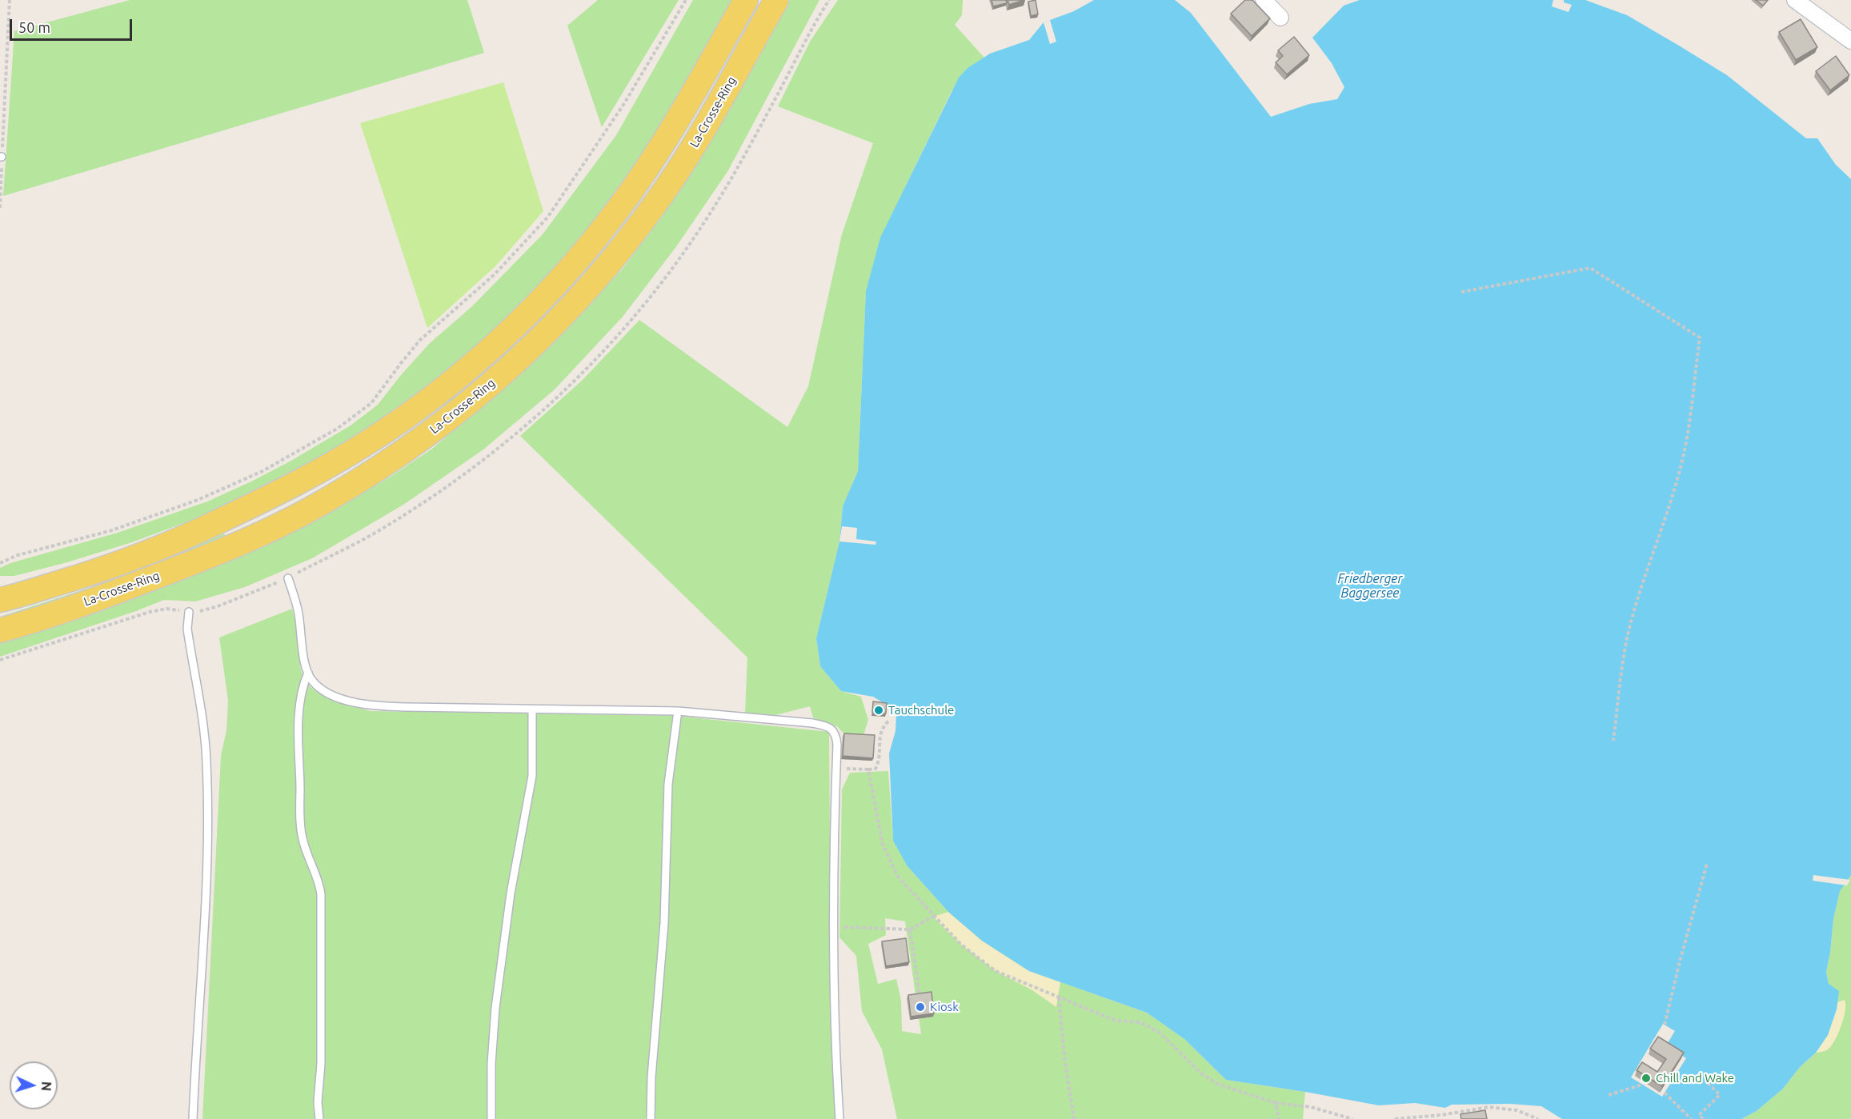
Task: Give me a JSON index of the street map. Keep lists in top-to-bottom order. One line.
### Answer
{"streets":{"main road":["La-Crosse-Ring"]},"water":["Friedberger Baggersee"],"places":["Tauchschule","Kiosk","Chill and Wake"],"scale_bar":"50 m","north":"right"}
